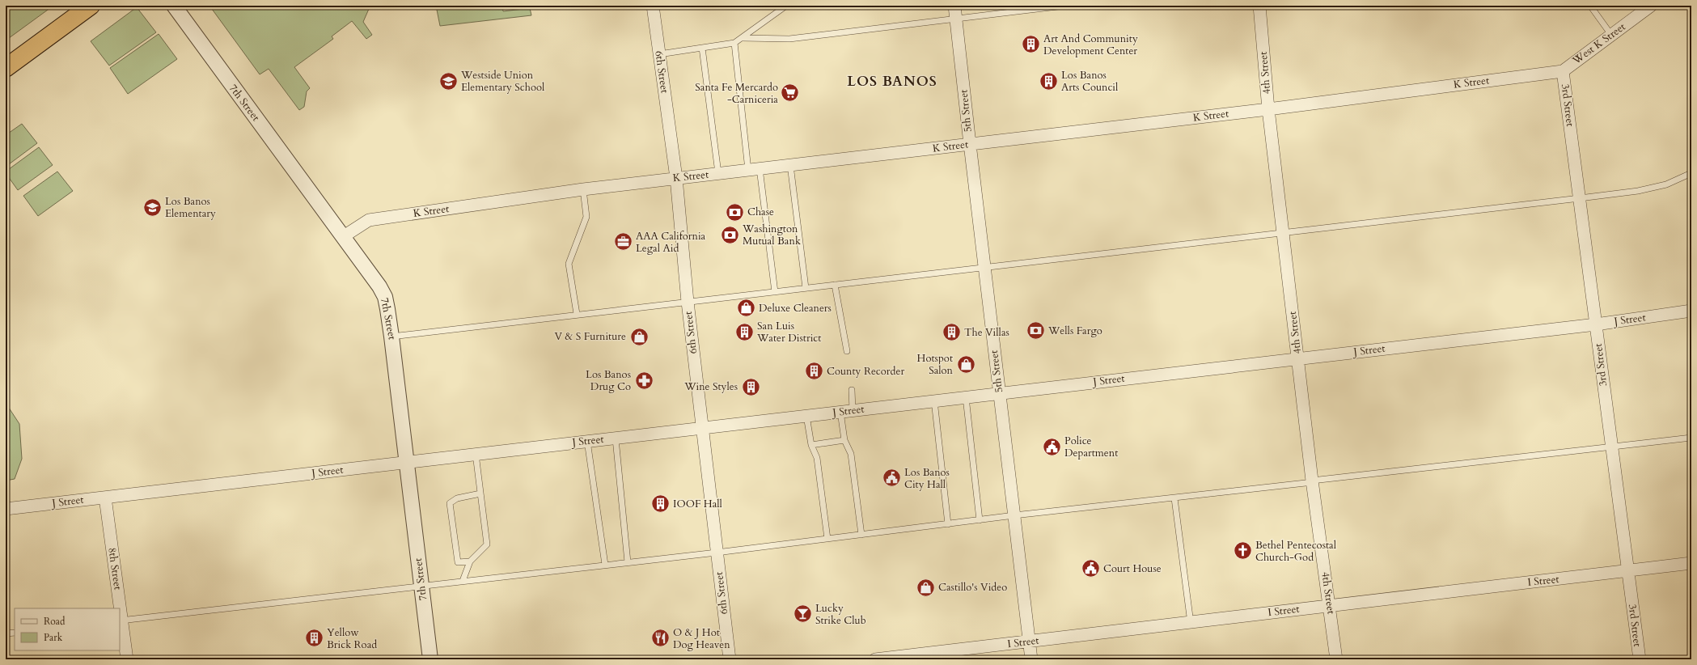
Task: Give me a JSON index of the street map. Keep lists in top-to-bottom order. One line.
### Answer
{"streets":{"street":["West K Street","6th Street","4th Street","K Street","7th Street","3rd Street","5th Street","J Street","8th Street","I Street"]},"crossings":[["West K Street","K Street"],["West K Street","3rd Street"],["6th Street","K Street"],["6th Street","J Street"],["4th Street","K Street"],["4th Street","J Street"],["4th Street","I Street"],["K Street","7th Street"],["K Street","3rd Street"],["K Street","5th Street"],["7th Street","J Street"],["3rd Street","J Street"],["3rd Street","I Street"],["5th Street","J Street"],["5th Street","I Street"],["J Street","8th Street"]],"districts":["LOS BANOS"],"places":{"building":["Art And Community Development Center","Los Banos Arts Council","San Luis Water District","The Villas","County Recorder","Wine Styles","IOOF Hall","Yellow Brick Road"],"school or university":["Westside Union Elementary School","Los Banos Elementary"],"supermarket":["Santa Fe Mercardo -Carniceria"],"bank":["Chase","Washington Mutual Bank","Wells Fargo"],"office":["AAA California Legal Aid"],"shop":["Deluxe Cleaners","V & S Furniture","Hotspot Salon","Castillo's Video"],"pharmacy":["Los Banos Drug Co"],"public building":["Police Department","Los Banos City Hall","Court House"],"church":["Bethel Pentecostal Church-God"],"bar":["Lucky Strike Club"],"restaurant":["O & J Hot Dog Heaven"]},"legend":["Road","Park"]}
